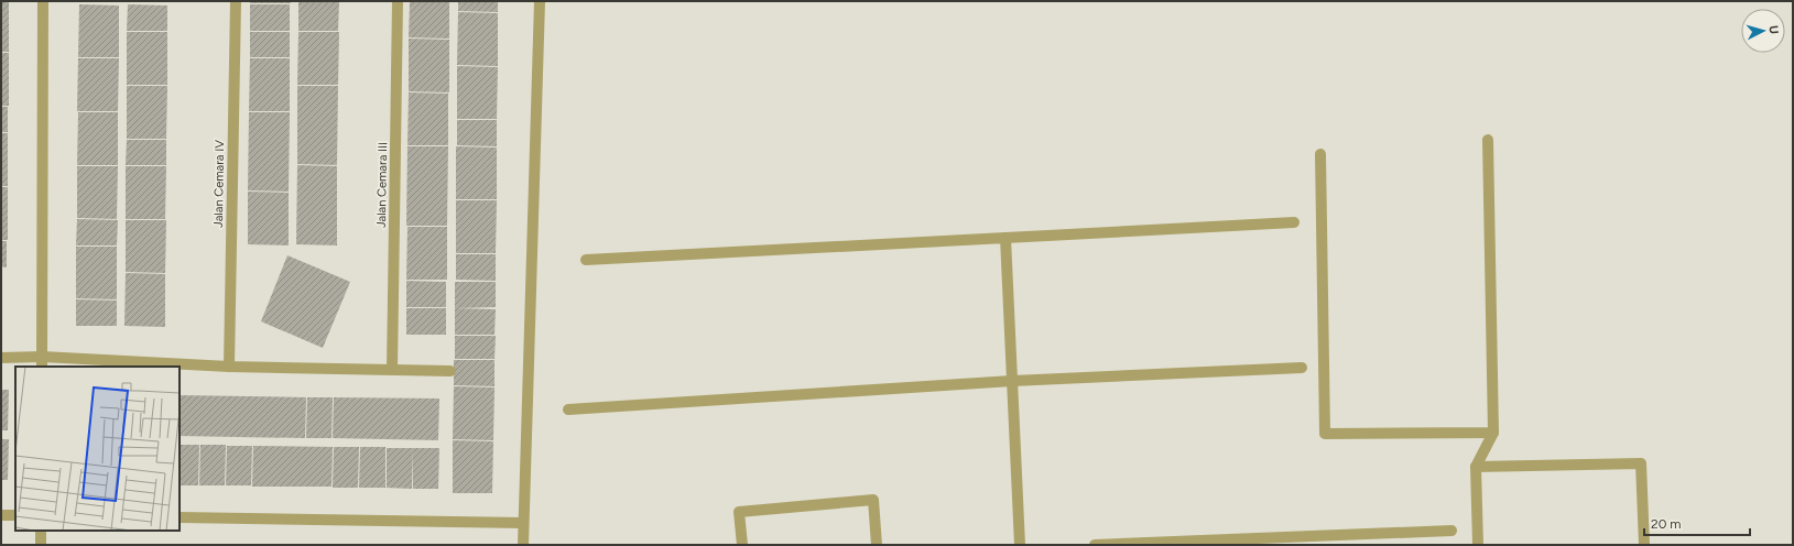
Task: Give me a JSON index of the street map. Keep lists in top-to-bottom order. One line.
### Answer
{"streets":{"street":["Jalan Cemara IV","Jalan Cemara III"]},"scale_bar":"20 m","north":"right"}
